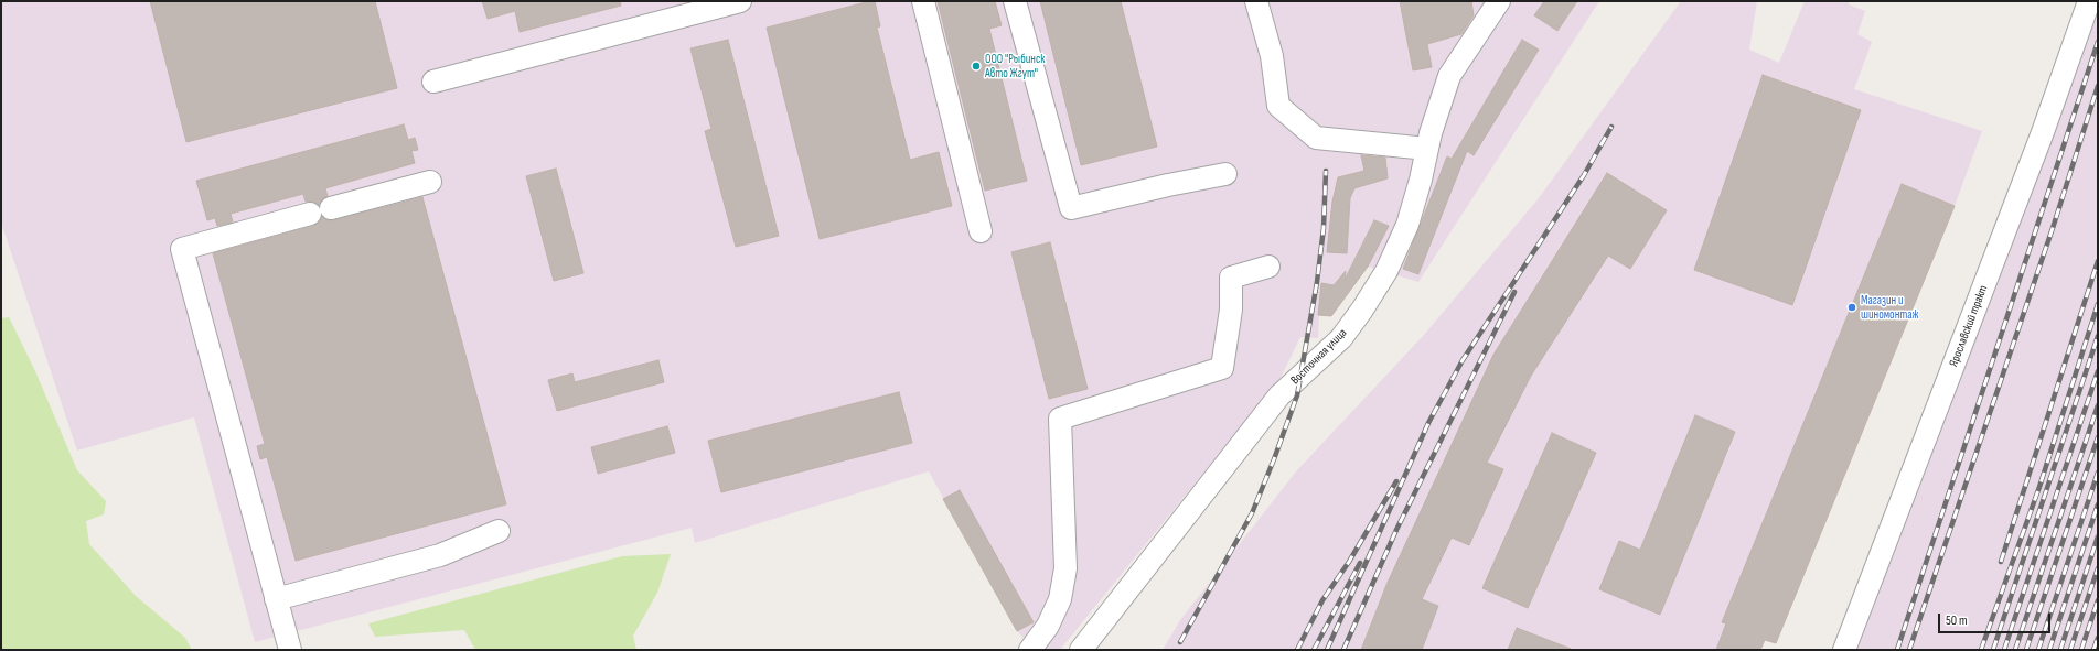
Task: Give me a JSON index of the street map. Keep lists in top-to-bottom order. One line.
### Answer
{"streets":{"street":["Ярославский тракт","Восточная улица"]},"places":["ООО \"Рыбинск Авто Жгут\"","Магазин и шиномонтаж"],"scale_bar":"50 m"}
